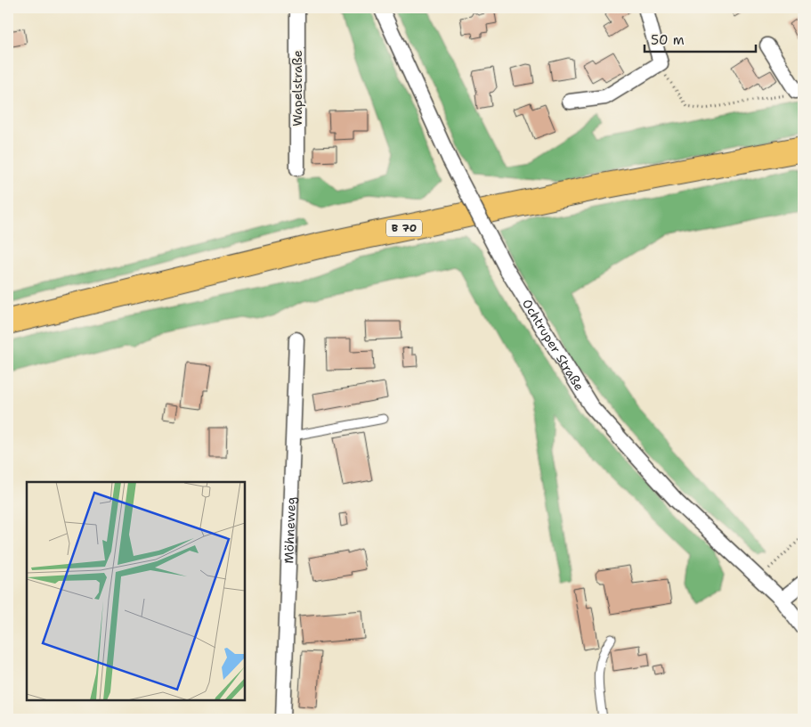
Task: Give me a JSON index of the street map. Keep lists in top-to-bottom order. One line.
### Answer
{"streets":{"highway":["B 70"],"street":["Wapelstraße","Ochtruper Straße","Möhneweg"]},"scale_bar":"50 m"}
